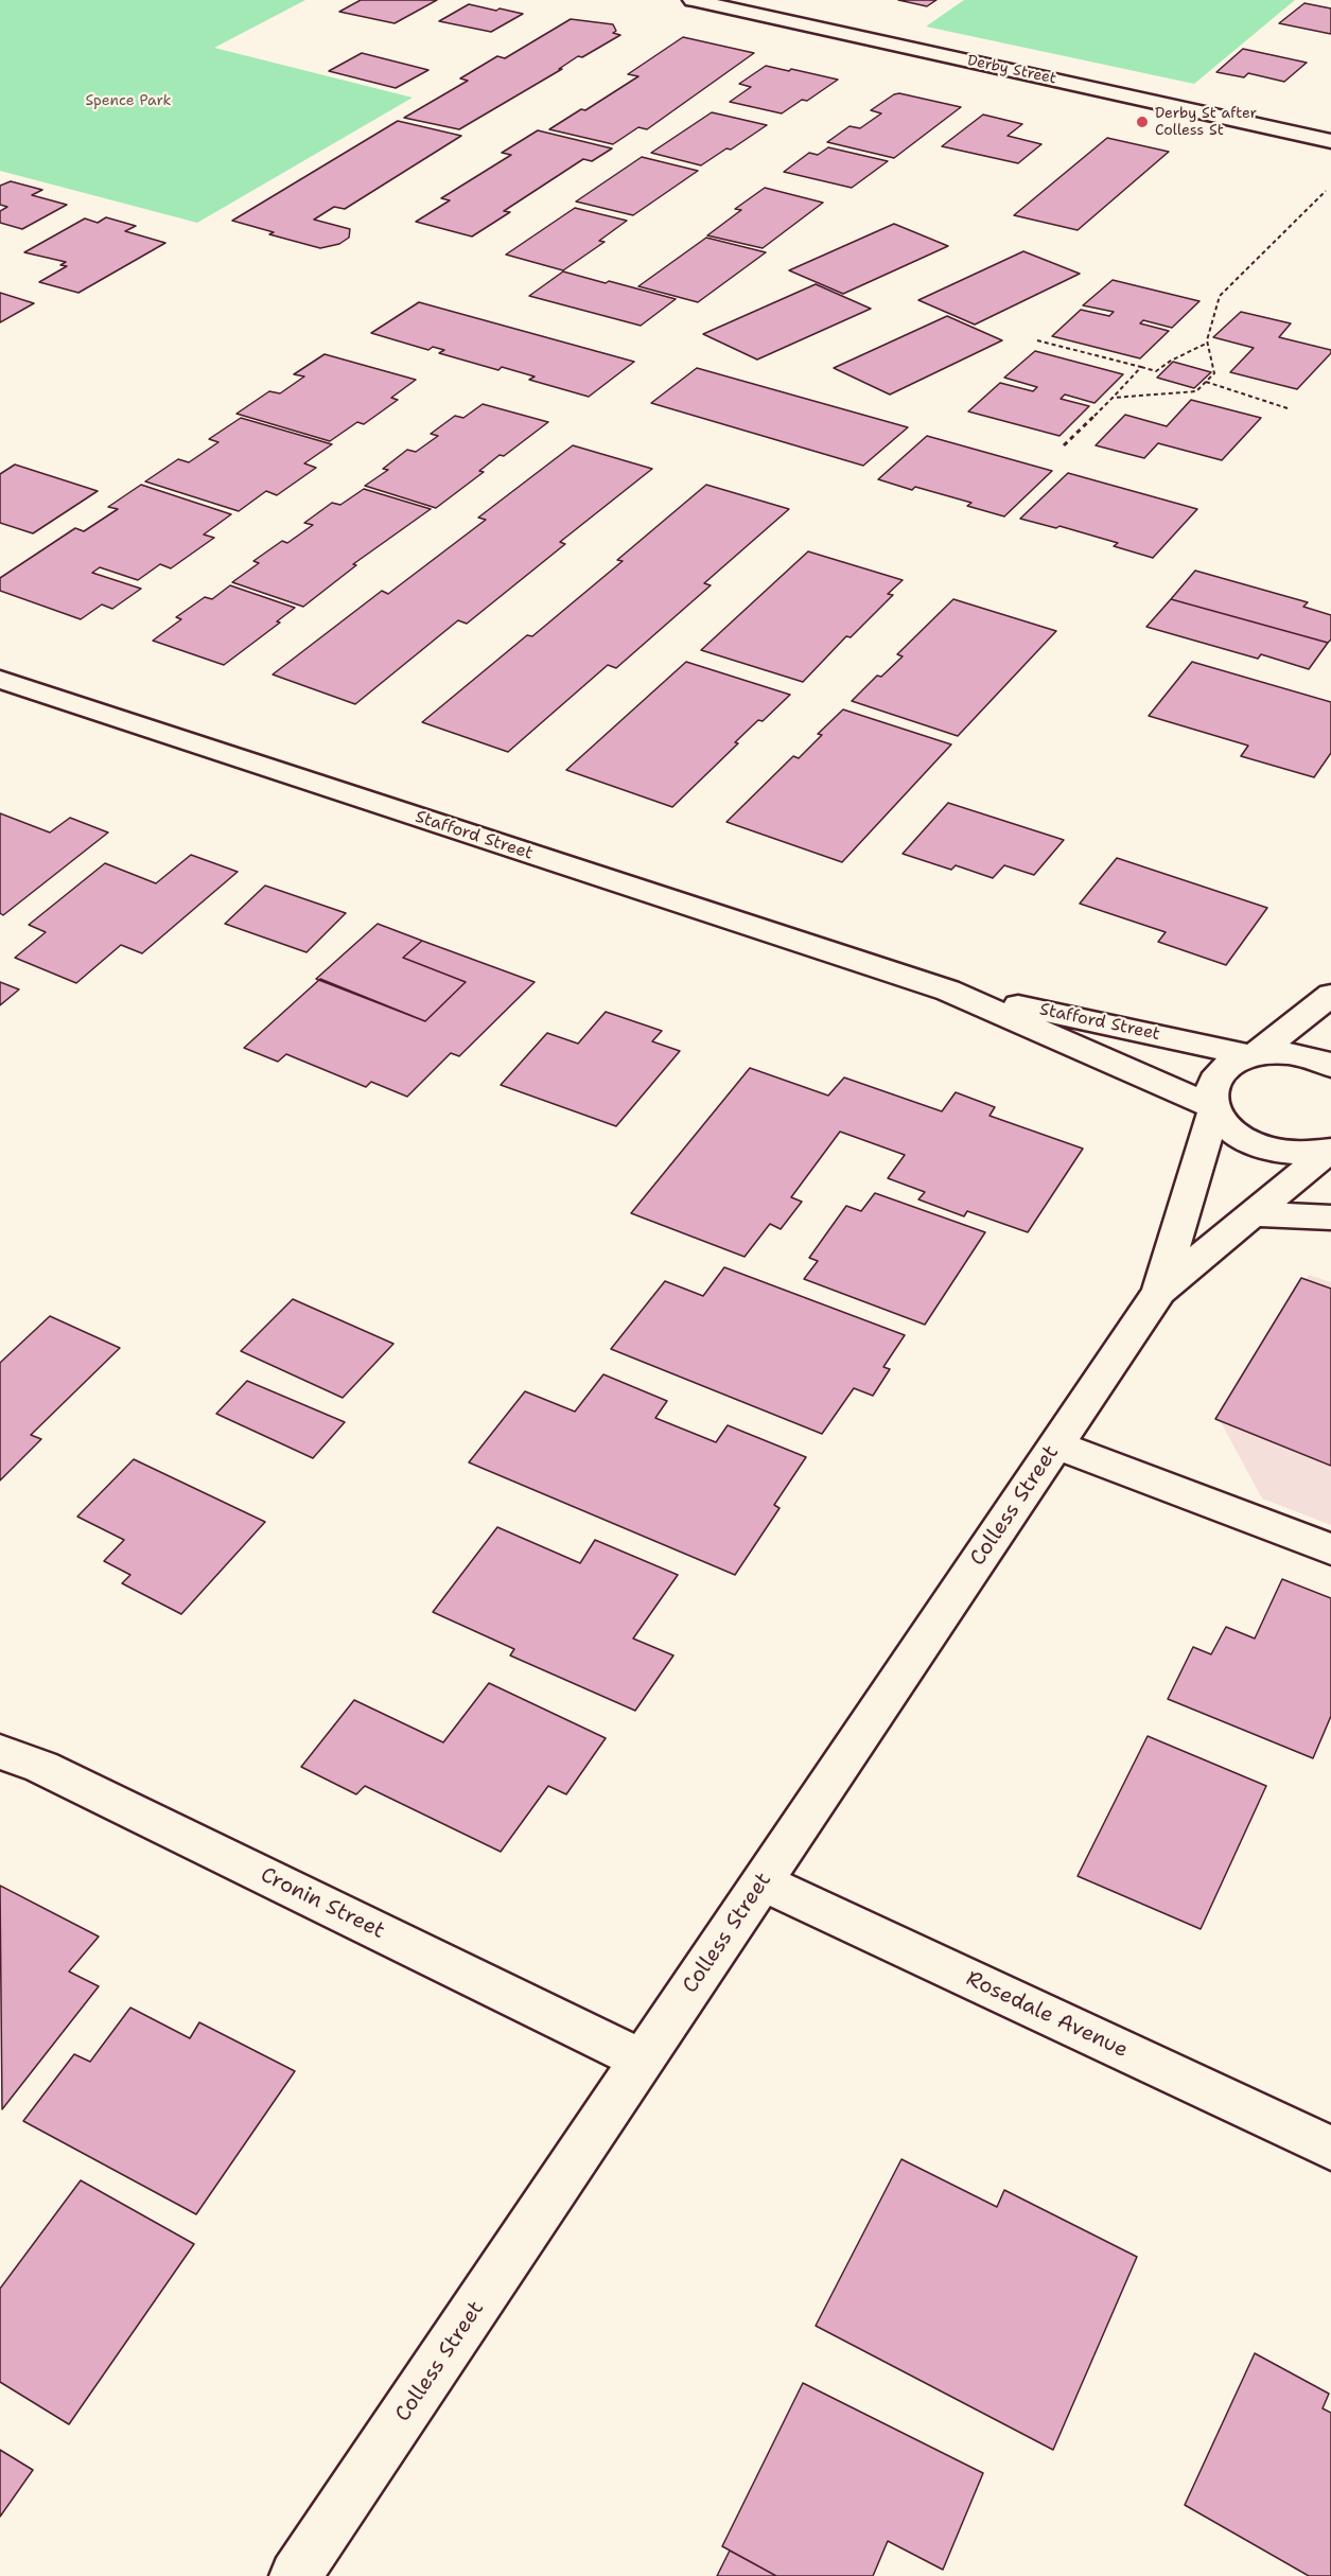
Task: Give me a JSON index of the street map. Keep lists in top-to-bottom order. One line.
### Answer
{"streets":{"street":["Derby Street","Stafford Street","Colless Street","Cronin Street","Rosedale Avenue"]},"crossings":[["Stafford Street","Colless Street"],["Colless Street","Cronin Street"],["Colless Street","Rosedale Avenue"]],"parks":["Spence Park"],"places":["Derby St after Colless St"]}
